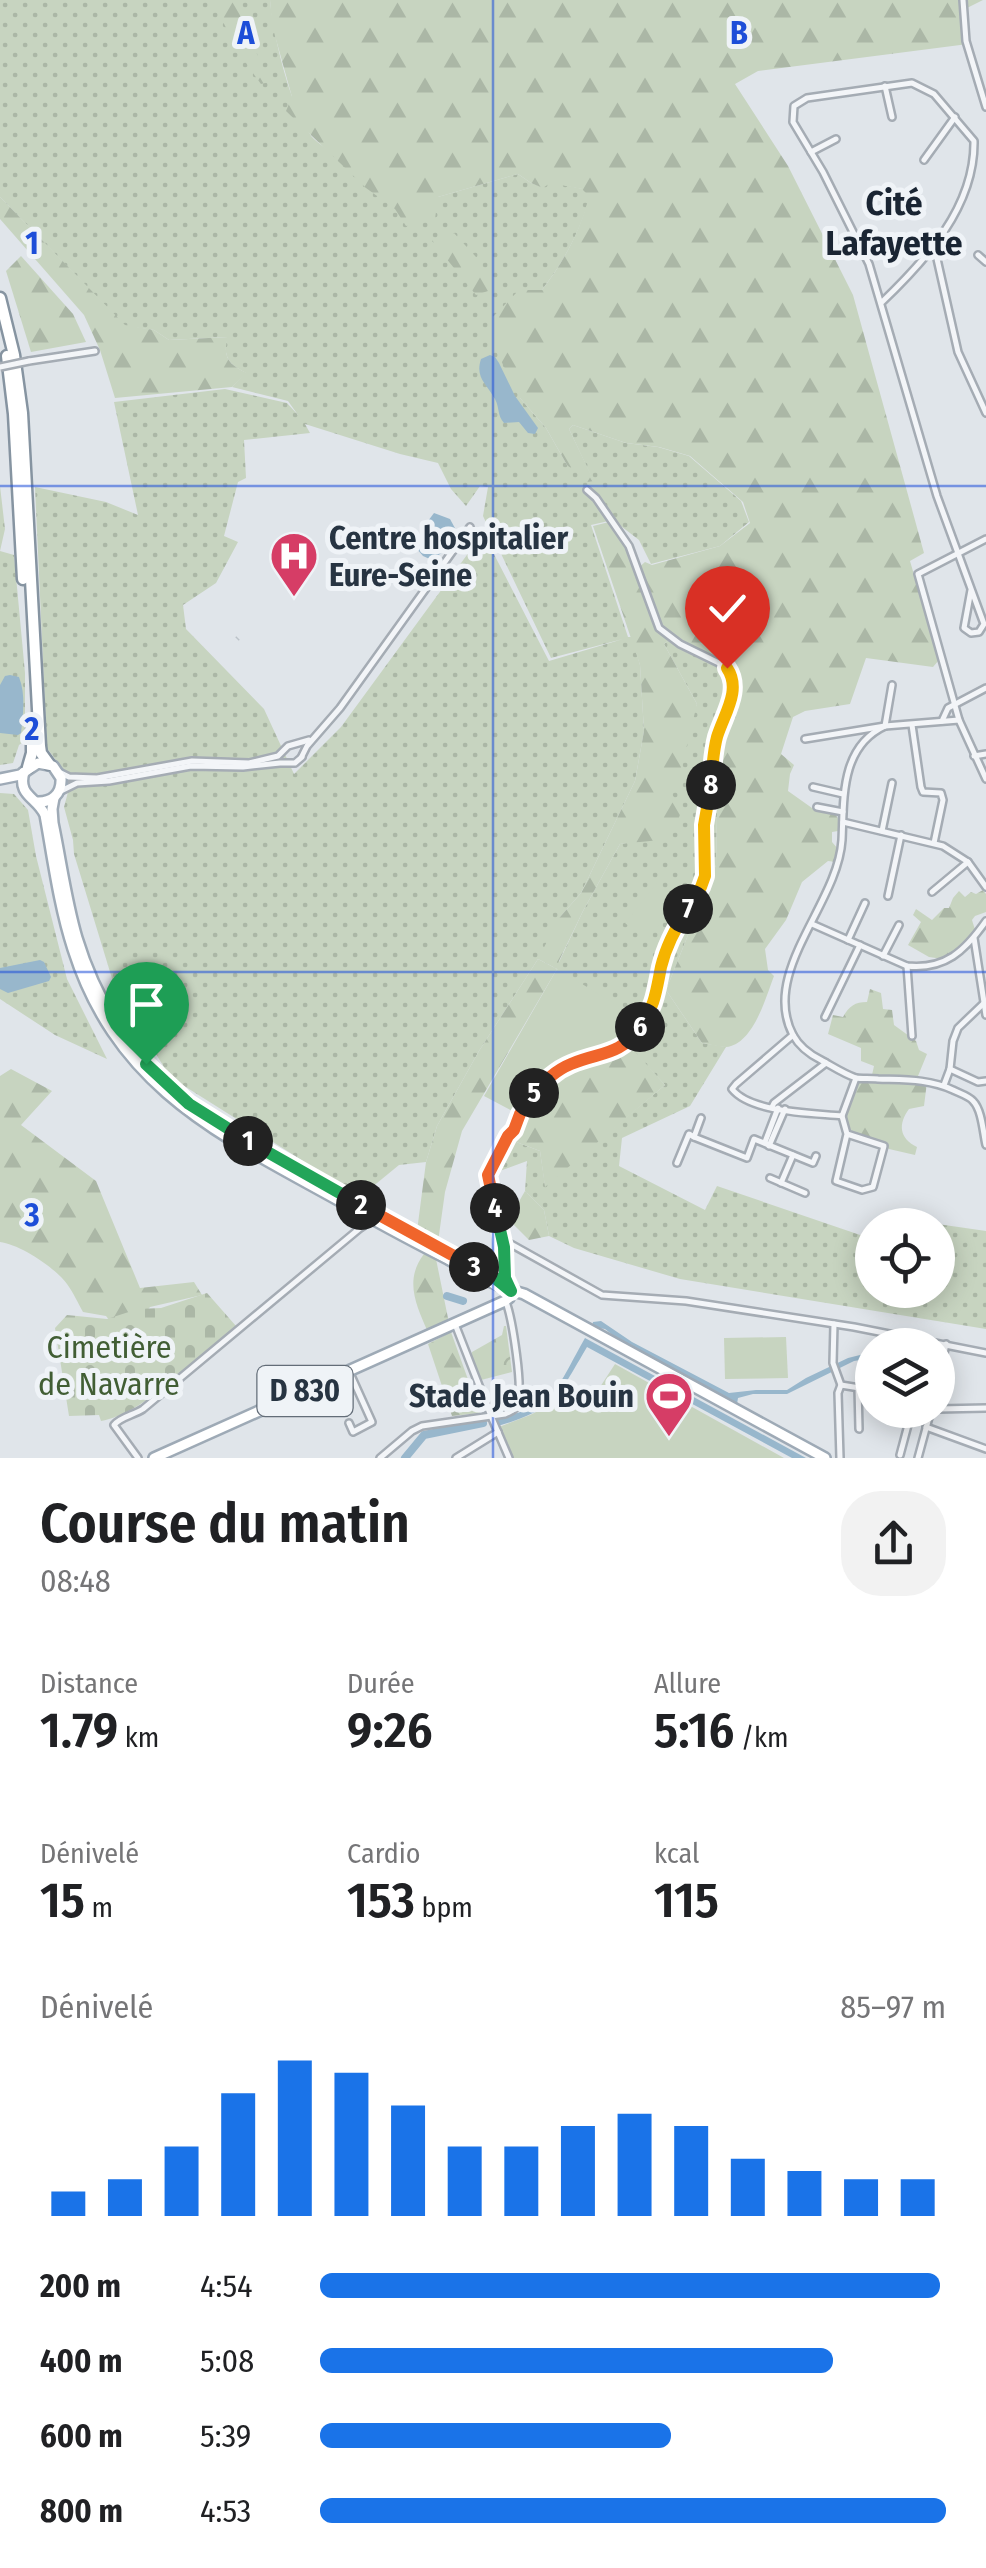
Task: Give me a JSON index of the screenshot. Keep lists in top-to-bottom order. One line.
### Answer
{"streets":{"main road":["D 830"]},"districts":["Cité Lafayette"],"parks":["Cimetière de Navarre"],"places":{"hospital":["Centre hospitalier Eure-Seine"],"sports":["Stade Jean Bouin"]},"page":{"pins":["8","7","6","5","1","2","4","3"],"heading":["Course du matin","08:48"],"stats":[["Distance","1.79 km"],["Durée","9:26"],["Allure","5:16 /km"],["Dénivelé","15 m"],["Cardio","153 bpm"],["kcal","115"]],"chart":["Dénivelé","85–97 m"],"list":[{"name":"200 m","note":"4:54"},{"name":"400 m","note":"5:08"},{"name":"600 m","note":"5:39"},{"name":"800 m","note":"4:53"}]},"grid":{"columns":["A","B"],"rows":["1","2","3"]}}
